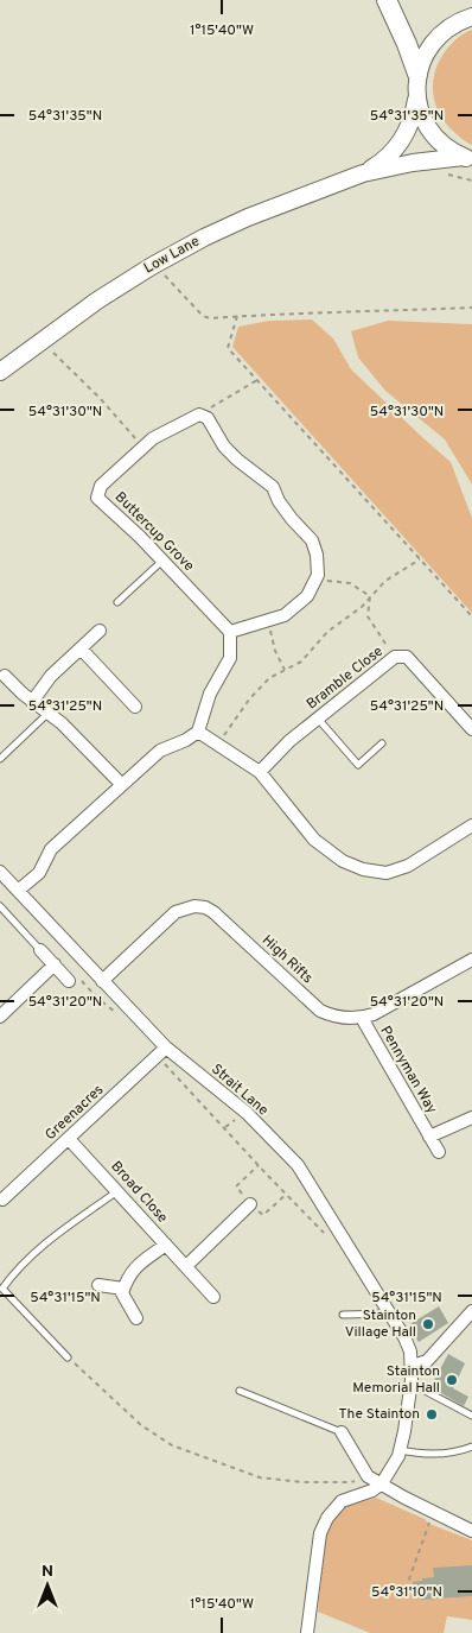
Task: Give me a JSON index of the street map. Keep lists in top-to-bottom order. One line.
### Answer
{"streets":{"main road":["Low Lane"],"street":["Buttercup Grove","Bramble Close","High Rifts","Pennyman Way","Strait Lane","Greenacres","Broad Close"]},"crossings":[["High Rifts","Pennyman Way"],["High Rifts","Strait Lane"],["Strait Lane","Greenacres"],["Greenacres","Broad Close"]],"places":["Stainton Village Hall","Stainton Memorial Hall","The Stainton"],"north":"top","coordinates":["1°15'40\"W","54°31'35\"N","54°31'30\"N","54°31'25\"N","54°31'20\"N","54°31'15\"N","54°31'10\"N"]}
